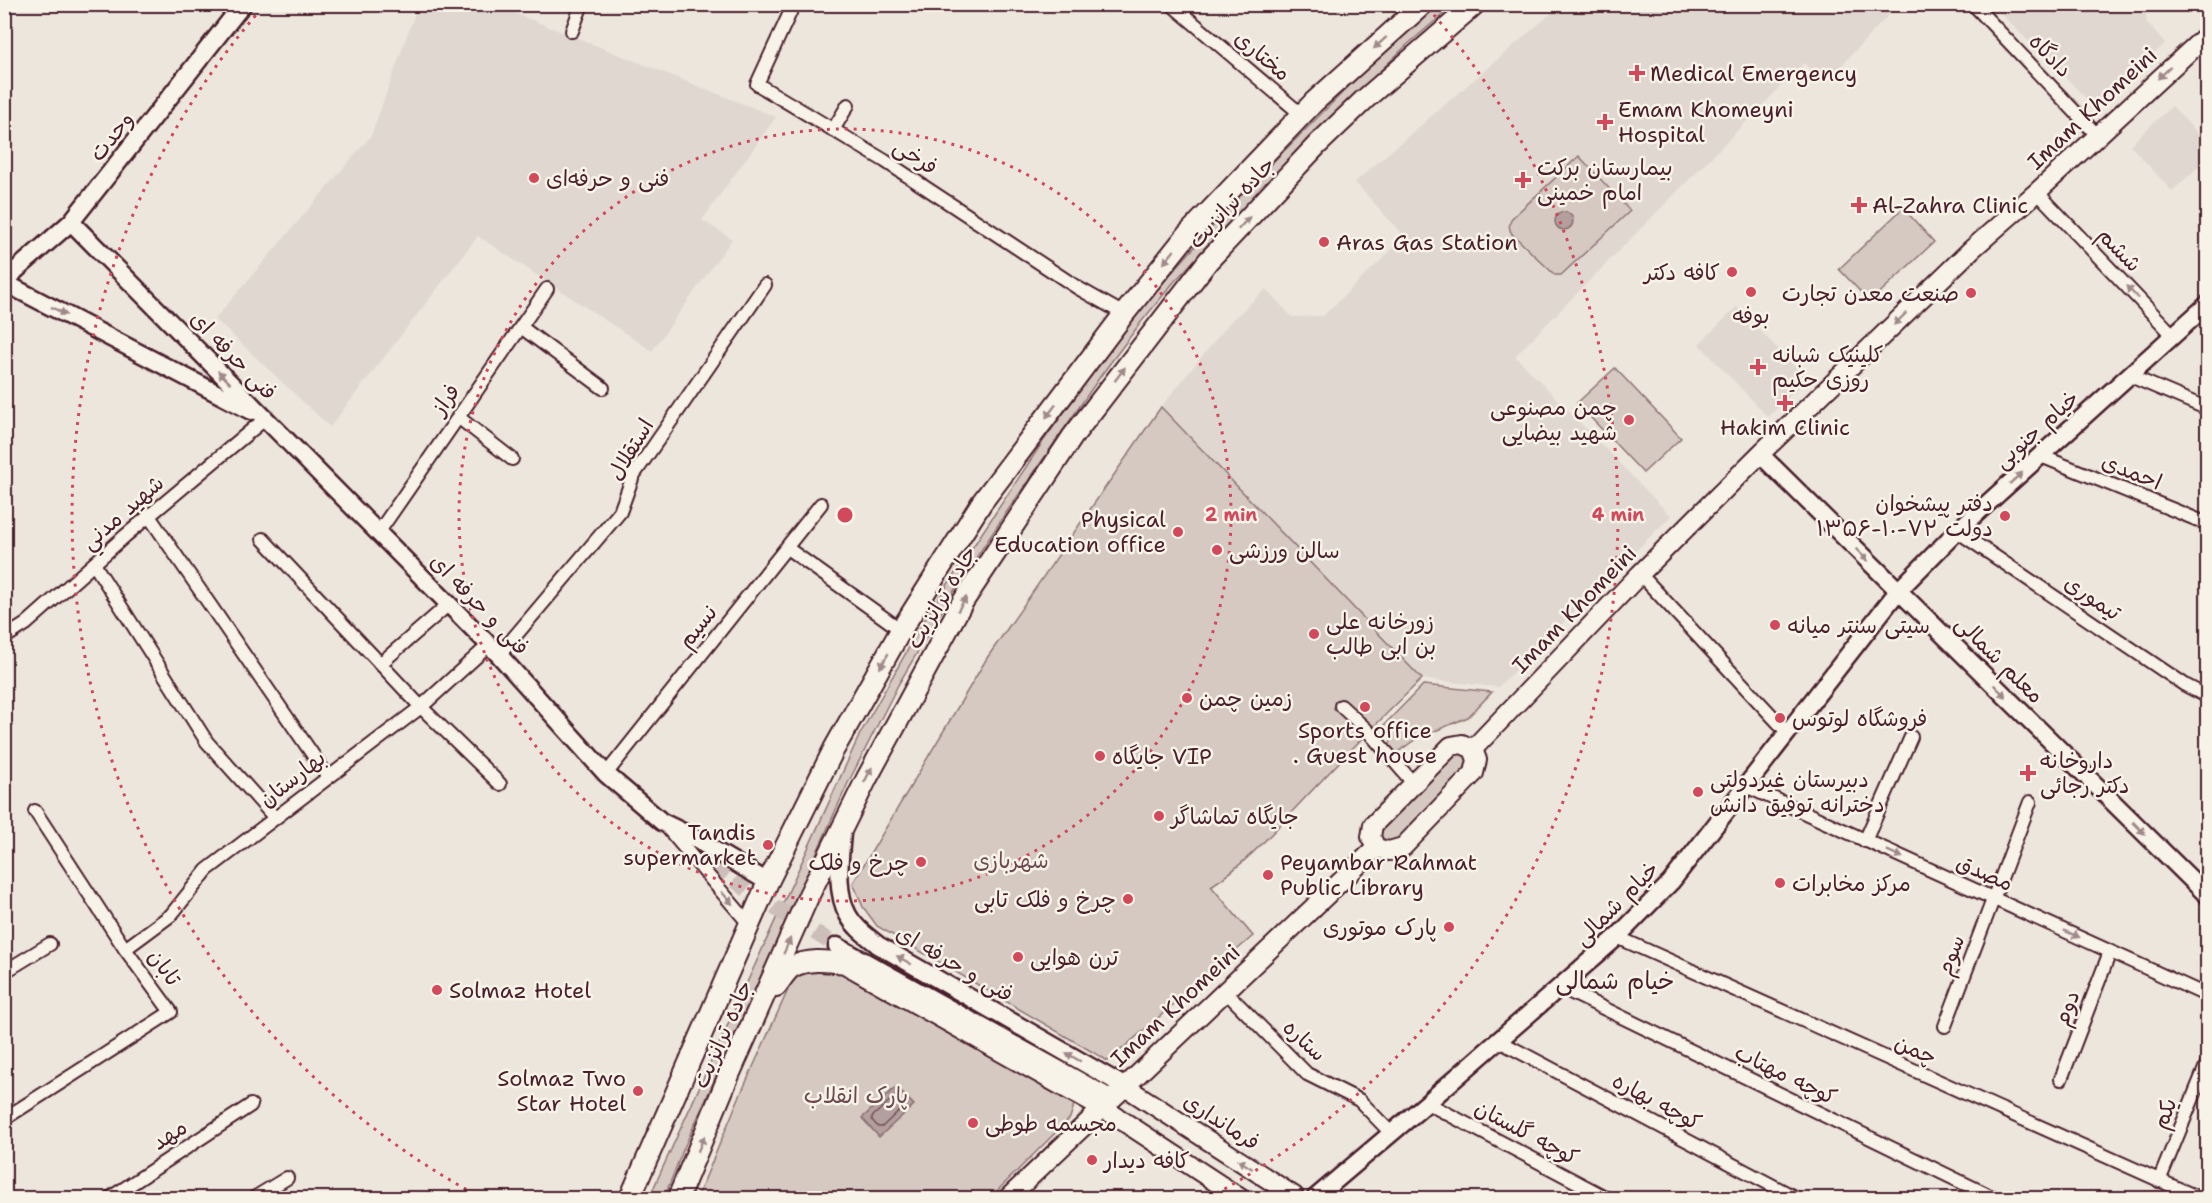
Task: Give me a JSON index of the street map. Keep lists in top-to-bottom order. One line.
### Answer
{"streets":{"main road":["Imam Khomeini","جاده ترانزیت","فرمانداری"],"street":["مختاری","دادگاه","وحدت","فرخی","ششم","فنی حرفه ای","فراز","خیام جنوبی","استقلال","احمدی","شهيد مدني","تیموری","فنی و حرفه ای","نسيم","معلم شمالی","بهارستان","مصدق","خیام شمالی","سوم","تابان","دوم","ستاره","چمن","کوچه مهتاب","کوچه بهاره","یکم","کوچه گلستان","مهد"]},"crossings":[["مختاری","جاده ترانزیت"],["دادگاه","Imam Khomeini"],["Imam Khomeini","ششم"],["Imam Khomeini","فنی و حرفه ای"],["Imam Khomeini","معلم شمالی"],["Imam Khomeini","ستاره"],["Imam Khomeini","فرمانداری"],["وحدت","فنی حرفه ای"],["فرخی","جاده ترانزیت"],["جاده ترانزیت","فنی و حرفه ای"],["ششم","خیام جنوبی"],["فنی حرفه ای","شهيد مدني"],["فنی حرفه ای","فنی و حرفه ای"],["فراز","فنی و حرفه ای"],["خیام جنوبی","احمدی"],["خیام جنوبی","تیموری"],["خیام جنوبی","معلم شمالی"],["خیام جنوبی","خیام شمالی"],["استقلال","فنی و حرفه ای"],["استقلال","بهارستان"],["شهيد مدني","فنی و حرفه ای"],["فنی و حرفه ای","نسيم"],["فنی و حرفه ای","بهارستان"],["فنی و حرفه ای","فرمانداری"],["معلم شمالی","خیام شمالی"],["بهارستان","تابان"],["مصدق","خیام شمالی"],["مصدق","سوم"],["مصدق","دوم"],["خیام شمالی","ستاره"],["خیام شمالی","چمن"],["خیام شمالی","کوچه مهتاب"],["خیام شمالی","کوچه بهاره"],["خیام شمالی","کوچه گلستان"],["چمن","یکم"]],"one_way":["ششم","معلم شمالی","مصدق"],"districts":["خیام شمالی"],"parks":["شهربازی","پارک انقلاب"],"places":{"health":["Medical Emergency","Emam Khomeyni Hospital","بیمارستان برکت امام خمینی","Al-Zahra Clinic","کلینیک شبانه روزی حکیم","Hakim Clinic","داروخانه دکتر رجائی"],"other":["فنی و حرفه‌ای","Aras Gas Station","کافه دکتر","بوفه","صنعت معدن تجارت","چمن مصنوعی شهید بیضایی","دفتر پیشخوان دولت ۷۲-۱۰-۱۳۵۶","Physical Education office","سالن ورزشی","سیتی سنتر میانه","زورخانه علی بن ابی طالب","زمین چمن","Sports office . Guest house","فروشگاه لوتوس","جایگاه VIP","دبیرستان غیردولتی دخترانه توفیق دانش","جایگاه تماشاگر","Tandis supermarket","چرخ و فلک","Peyambar Rahmat Public Library","مرکز مخابرات","چرخ و فلک تابی","پارک موتوری","ترن هوایی","Solmaz Hotel","Solmaz Two Star Hotel","مجسمه طوطی","کافه دیدار"]},"rings":["2 min","4 min"]}
